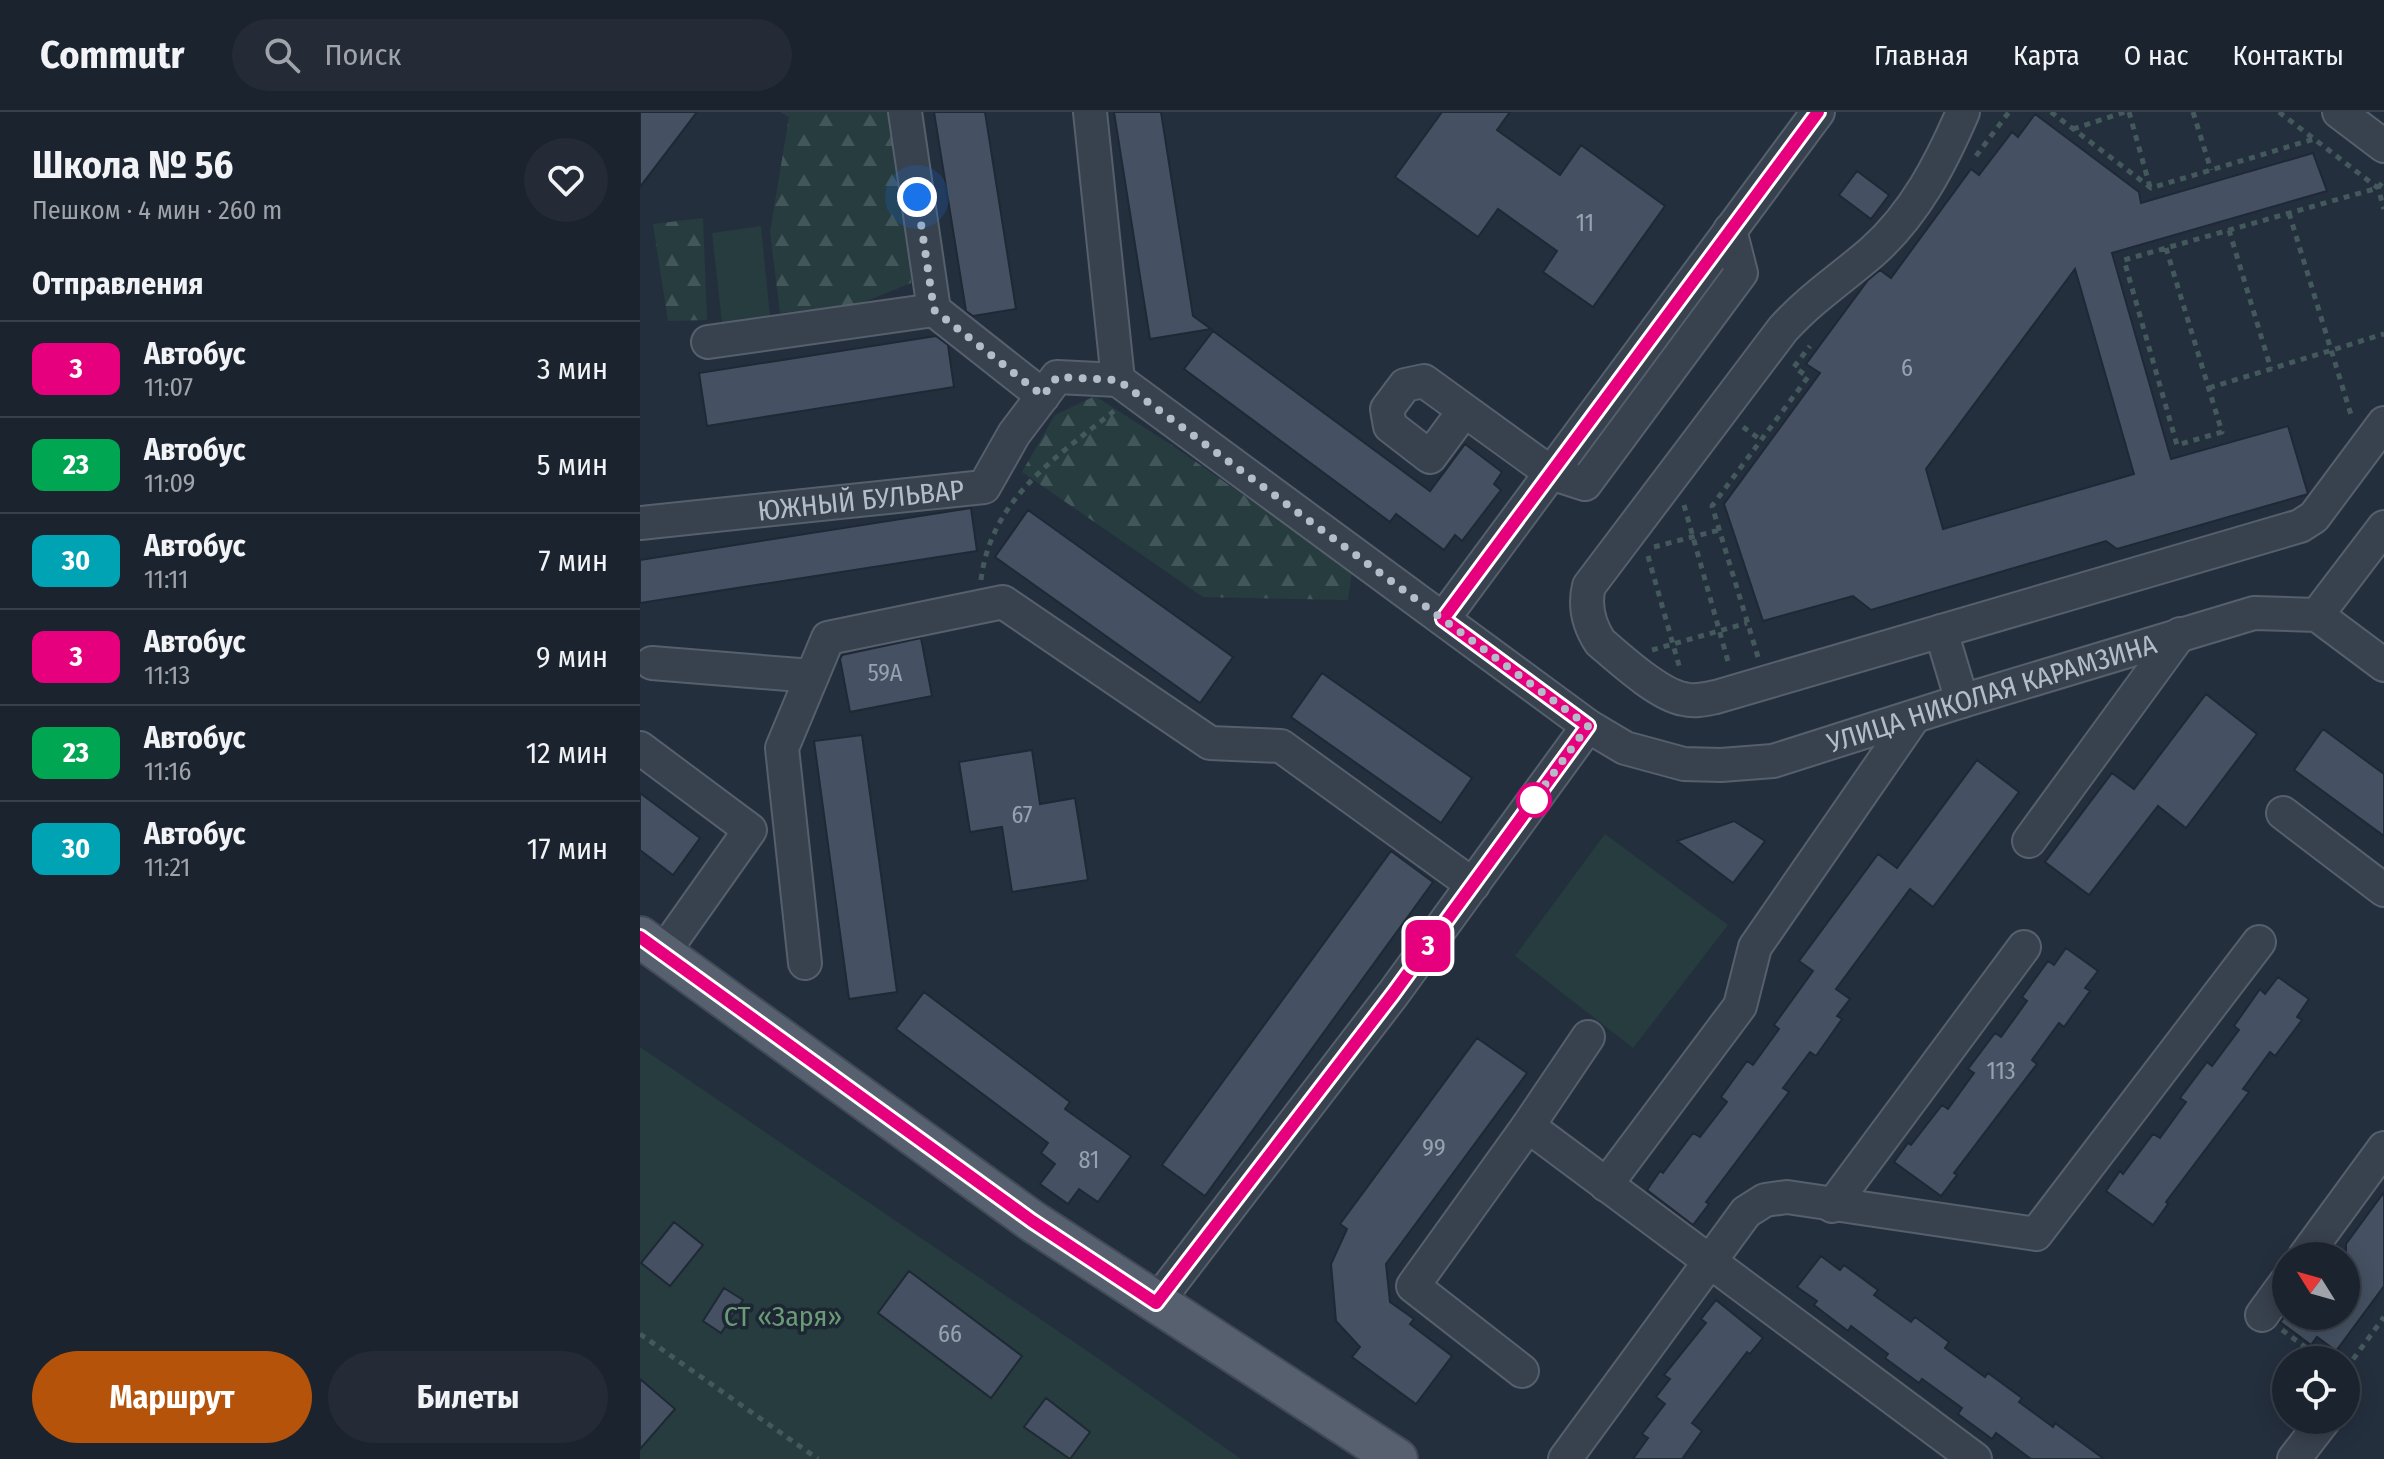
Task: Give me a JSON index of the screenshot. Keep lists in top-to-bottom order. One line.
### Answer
{"streets":{"street":["ЮЖНЫЙ БУЛЬВАР","УЛИЦА НИКОЛАЯ КАРАМЗИНА"]},"parks":["СТ «Заря»"],"lines":["bus line 3"],"house_numbers":["11","6","59А","67","113","99","81","66"],"north":"top left","page":{"header":"Commutr","search":"Поиск","nav":["Главная","Карта","О нас","Контакты"],"heading":[["Школа № 56","Пешком · 4 мин · 260 m"],"Отправления"],"on_map":"3","list":[{"mark":"3","name":"Автобус","note":"11:07","value":"3 мин"},{"mark":"23","name":"Автобус","note":"11:09","value":"5 мин"},{"mark":"30","name":"Автобус","note":"11:11","value":"7 мин"},{"mark":"3","name":"Автобус","note":"11:13","value":"9 мин"},{"mark":"23","name":"Автобус","note":"11:16","value":"12 мин"},{"mark":"30","name":"Автобус","note":"11:21","value":"17 мин"}],"buttons":["Маршрут","Билеты"]}}
